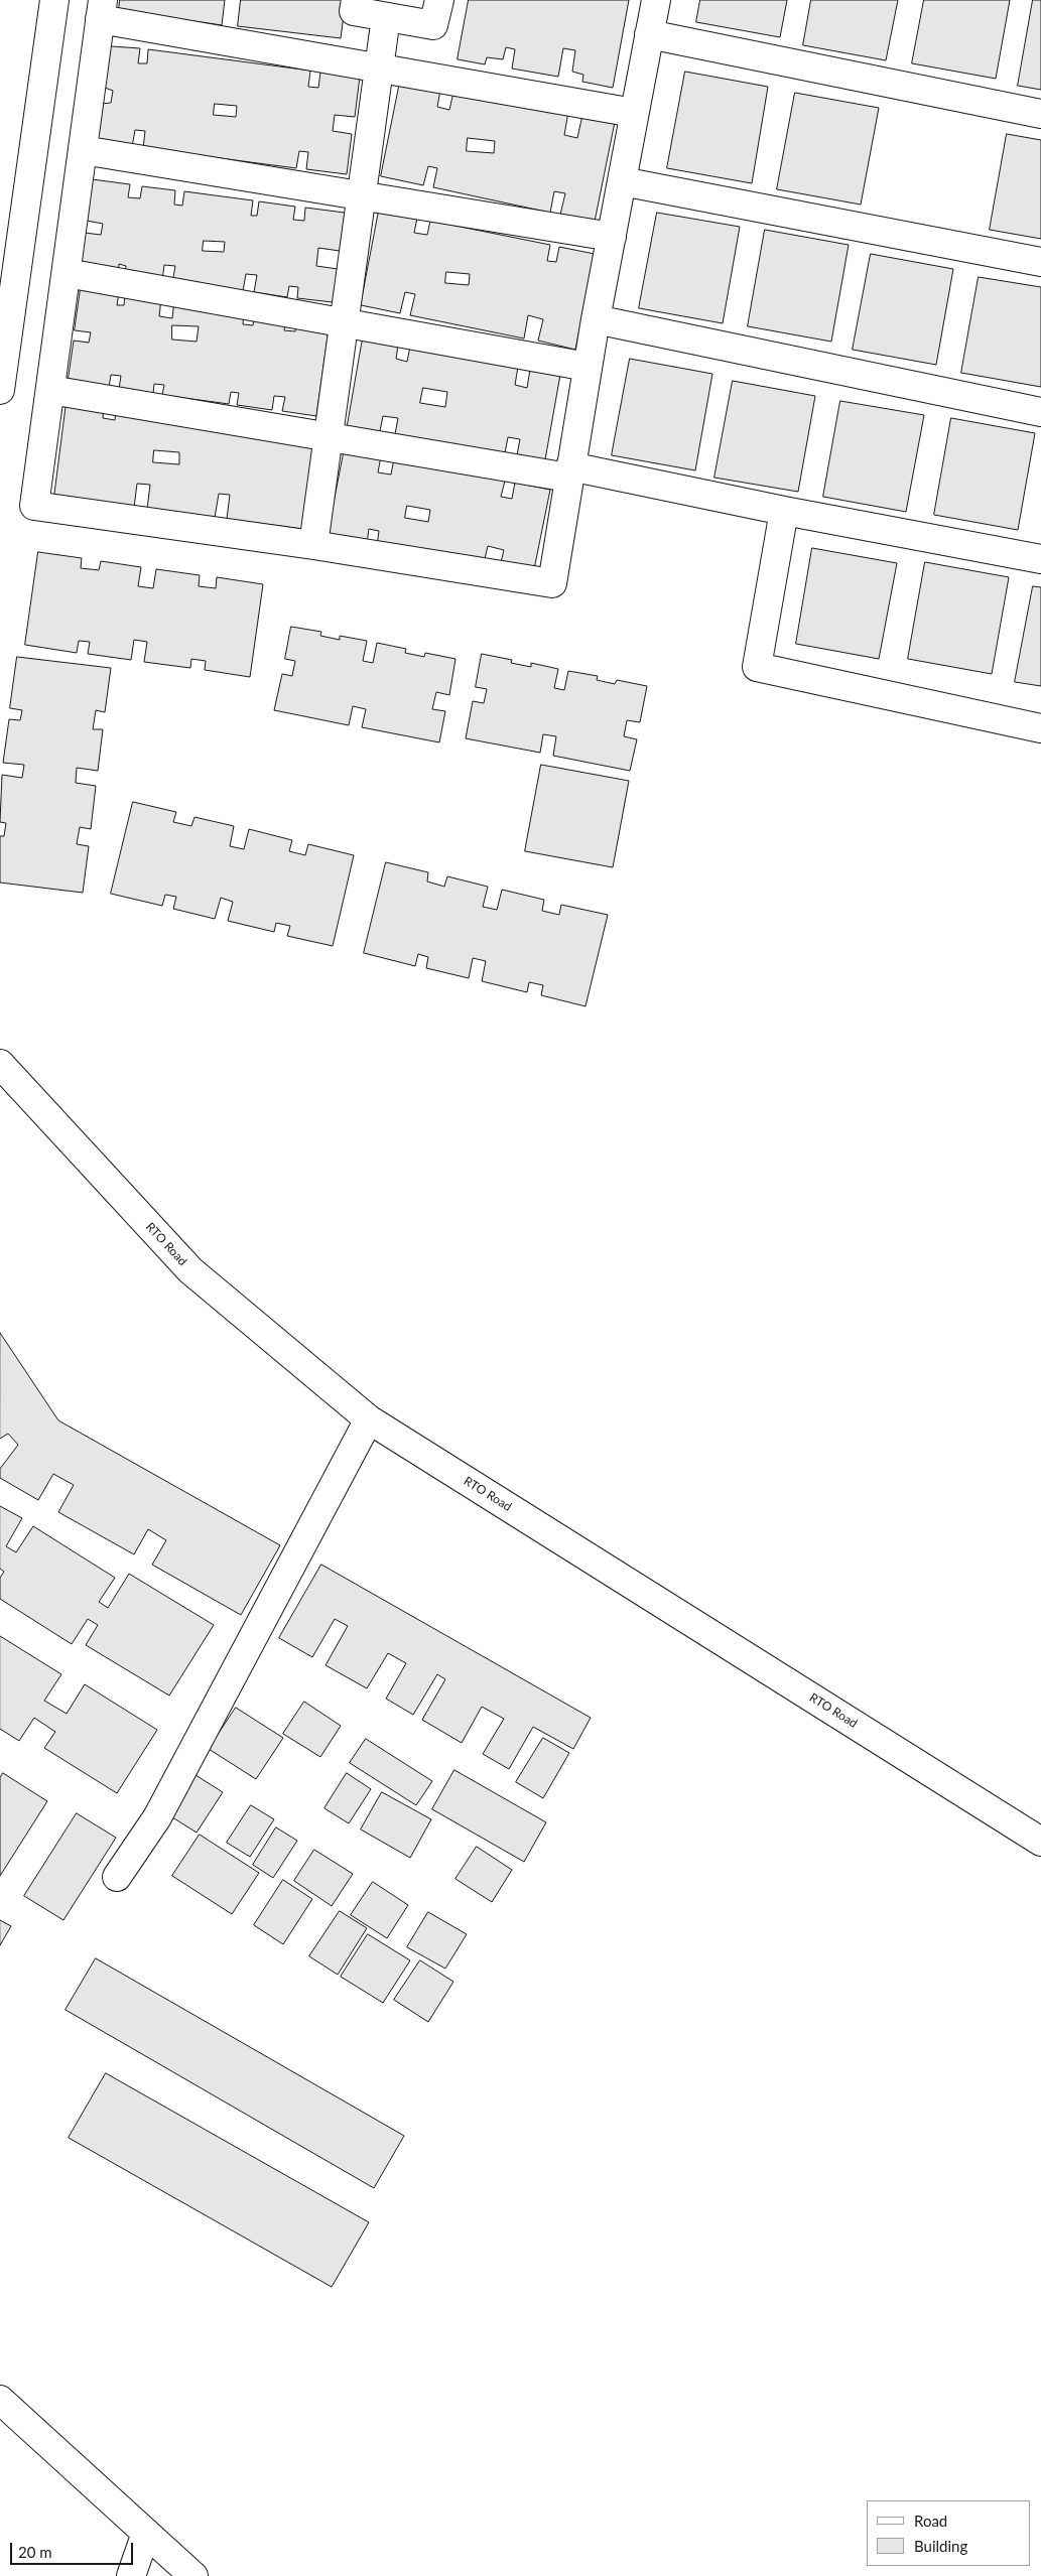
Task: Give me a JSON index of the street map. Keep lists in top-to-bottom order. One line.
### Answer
{"streets":{"street":["RTO Road"]},"legend":["Road","Building"],"scale_bar":"20 m"}
